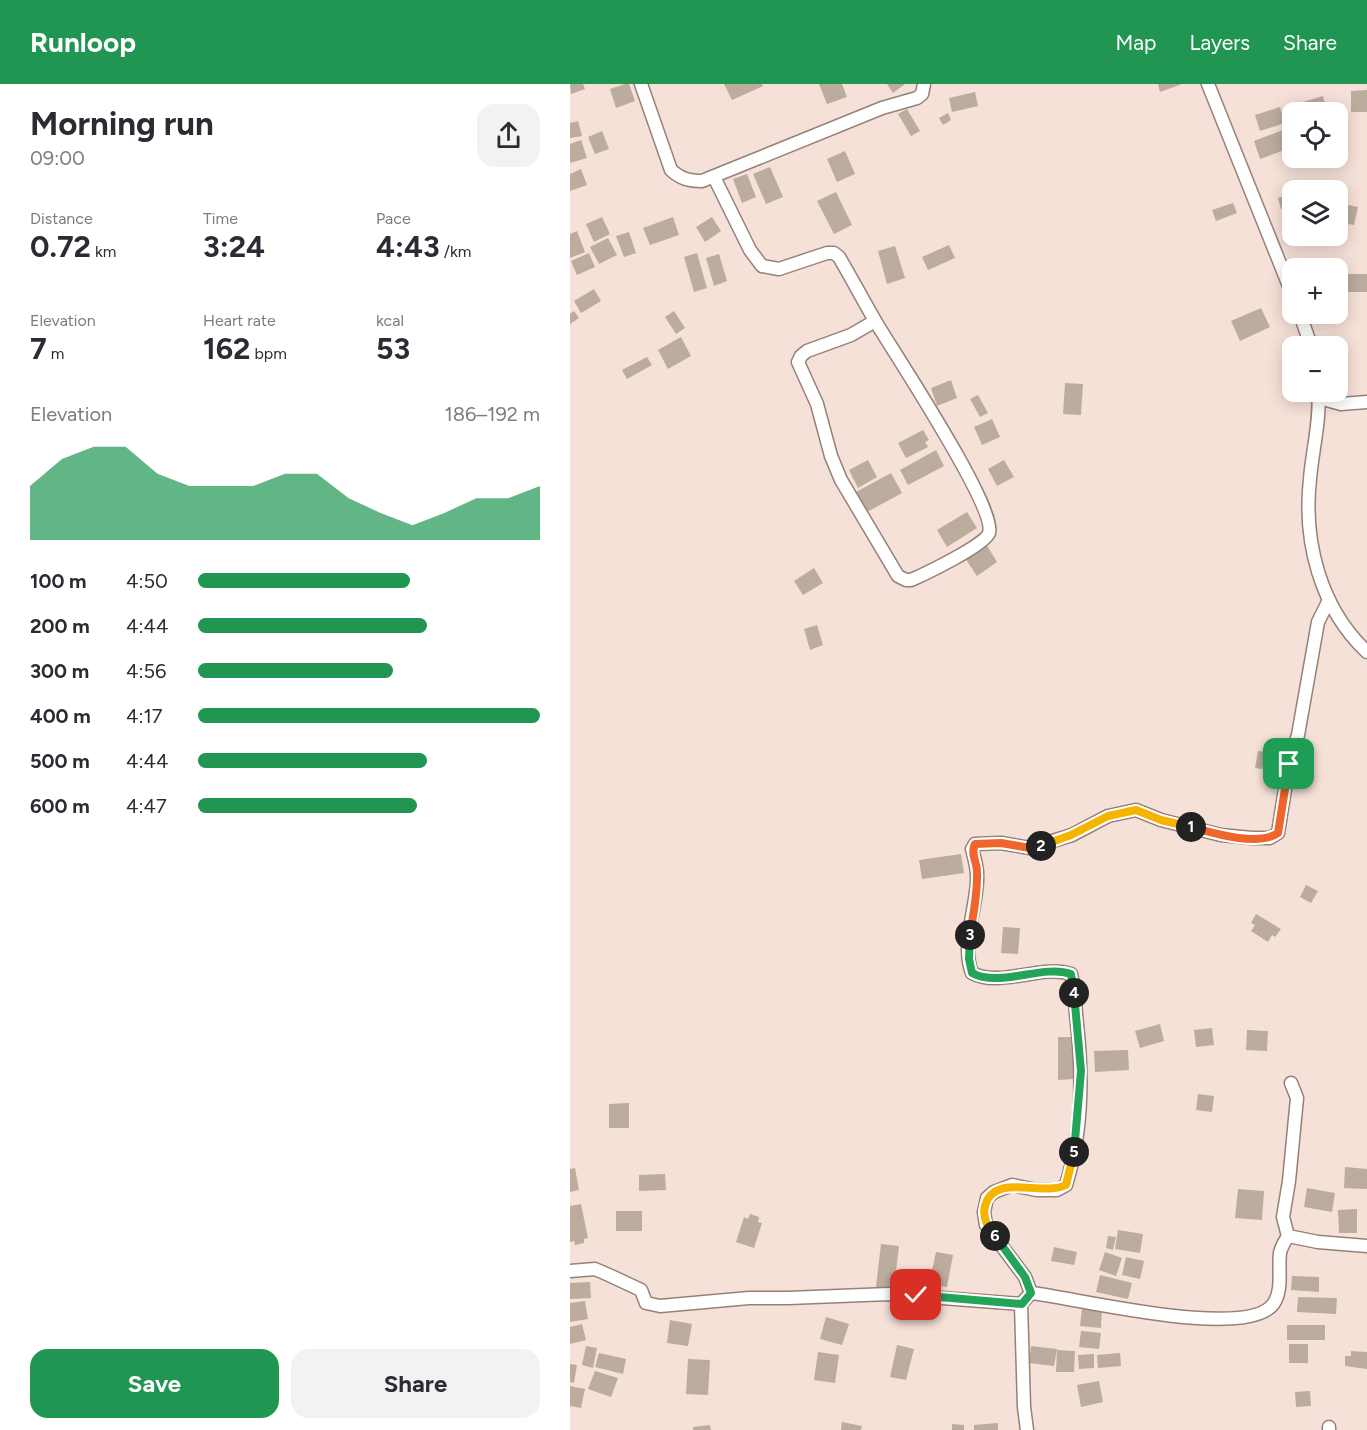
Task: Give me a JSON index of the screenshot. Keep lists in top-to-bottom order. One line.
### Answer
{"page":{"header":"Runloop","nav":["Map","Layers","Share"],"heading":["Morning run","09:00"],"map_buttons":["+","−"],"stats":[["Distance","0.72 km"],["Time","3:24"],["Pace","4:43 /km"],["Elevation","7 m"],["Heart rate","162 bpm"],["kcal","53"]],"chart":["Elevation","186–192 m"],"list":[{"name":"100 m","note":"4:50"},{"name":"200 m","note":"4:44"},{"name":"300 m","note":"4:56"},{"name":"400 m","note":"4:17"},{"name":"500 m","note":"4:44"},{"name":"600 m","note":"4:47"}],"pins":["1","2","3","4","5","6"],"buttons":["Save","Share"]}}
